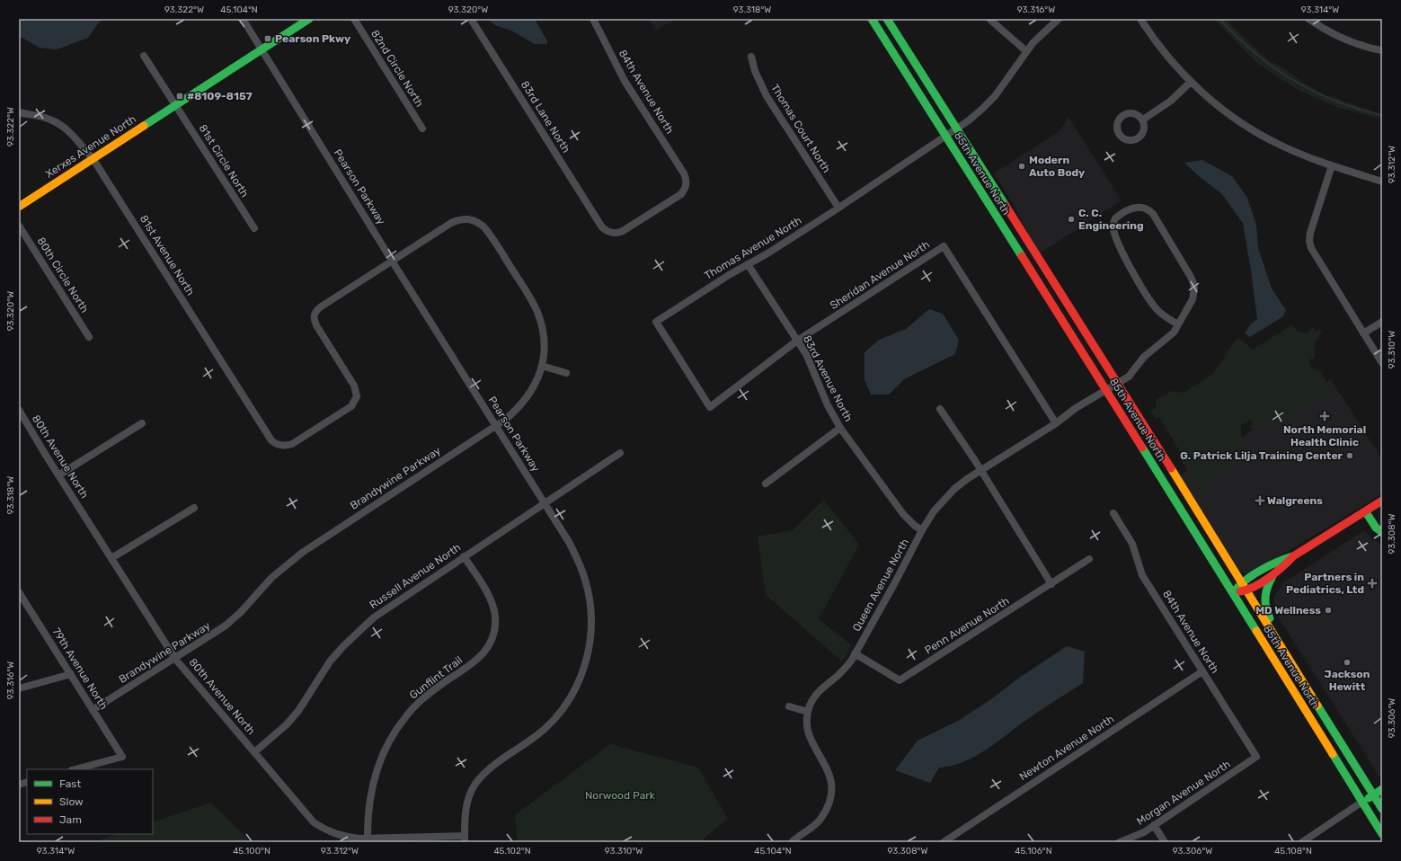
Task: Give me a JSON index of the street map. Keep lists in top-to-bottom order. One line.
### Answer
{"streets":{"main road":["Xerxes Avenue North","85th Avenue North"],"street":["82nd Circle North","84th Avenue North","83rd Lane North","Thomas Court North","81st Circle North","Pearson Parkway","Thomas Avenue North","81st Avenue North","80th Circle North","Sheridan Avenue North","83rd Avenue North","80th Avenue North","Brandywine Parkway","Russell Avenue North","Queen Avenue North","Penn Avenue North","79th Avenue North","Gunflint Trail","Newton Avenue North","Morgan Avenue North"]},"crossings":[["84th Avenue North","83rd Lane North"],["84th Avenue North","Newton Avenue North"],["84th Avenue North","Morgan Avenue North"],["Thomas Court North","Thomas Avenue North"],["Xerxes Avenue North","81st Circle North"],["Xerxes Avenue North","Pearson Parkway"],["Xerxes Avenue North","81st Avenue North"],["85th Avenue North","Thomas Avenue North"],["85th Avenue North","Queen Avenue North"],["Pearson Parkway","80th Avenue North"],["Pearson Parkway","Brandywine Parkway"],["Pearson Parkway","Russell Avenue North"],["Thomas Avenue North","Sheridan Avenue North"],["Thomas Avenue North","83rd Avenue North"],["81st Avenue North","Brandywine Parkway"],["Sheridan Avenue North","83rd Avenue North"],["Sheridan Avenue North","Queen Avenue North"],["83rd Avenue North","Queen Avenue North"],["80th Avenue North","Brandywine Parkway"],["80th Avenue North","Russell Avenue North"],["80th Avenue North","Gunflint Trail"],["Brandywine Parkway","79th Avenue North"],["Russell Avenue North","Gunflint Trail"],["Queen Avenue North","Penn Avenue North"]],"parks":["Norwood Park"],"places":{"transit":["Pearson Pkwy","#8109-8157"],"other":["Modern Auto Body","C. C. Engineering","G. Patrick Lilja Training Center","MD Wellness","Jackson Hewitt"],"health":["North Memorial Health Clinic","Walgreens","Partners in Pediatrics, Ltd"]},"legend":["Fast","Slow","Jam"],"coordinates":["93.322°W","45.104°N","93.320°W","93.318°W","93.316°W","93.314°W","93.312°W","93.310°W","93.308°W","93.306°W","45.100°N","45.102°N","45.106°N","45.108°N"]}
